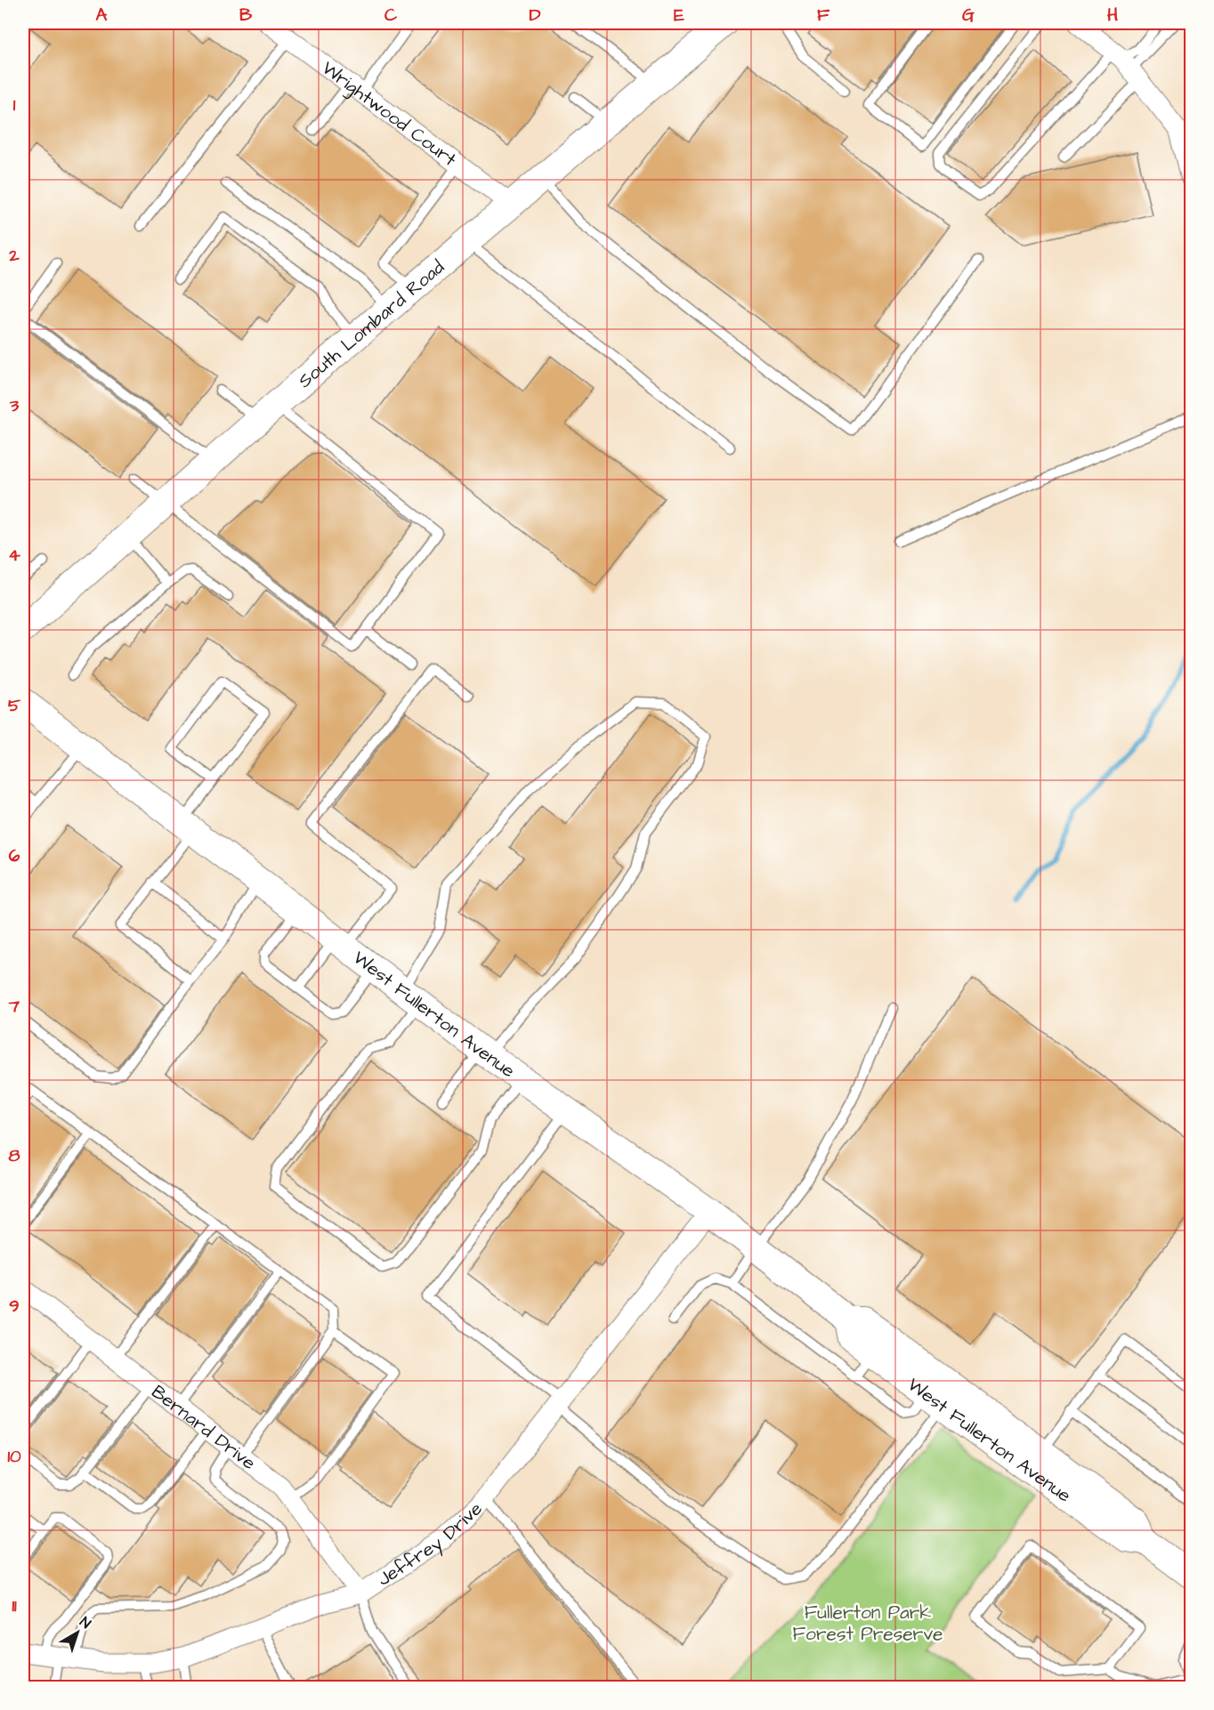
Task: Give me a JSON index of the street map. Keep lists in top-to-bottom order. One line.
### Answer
{"streets":{"street":["Wrightwood Court","South Lombard Road","West Fullerton Avenue","Bernard Drive","Jeffrey Drive"]},"crossings":[["Wrightwood Court","South Lombard Road"],["West Fullerton Avenue","Jeffrey Drive"],["Bernard Drive","Jeffrey Drive"]],"parks":["Fullerton Park Forest Preserve"],"north":"top right","grid":{"columns":["A","B","C","D","E","F","G","H"],"rows":["1","2","3","4","5","6","7","8","9","10","11"]}}
